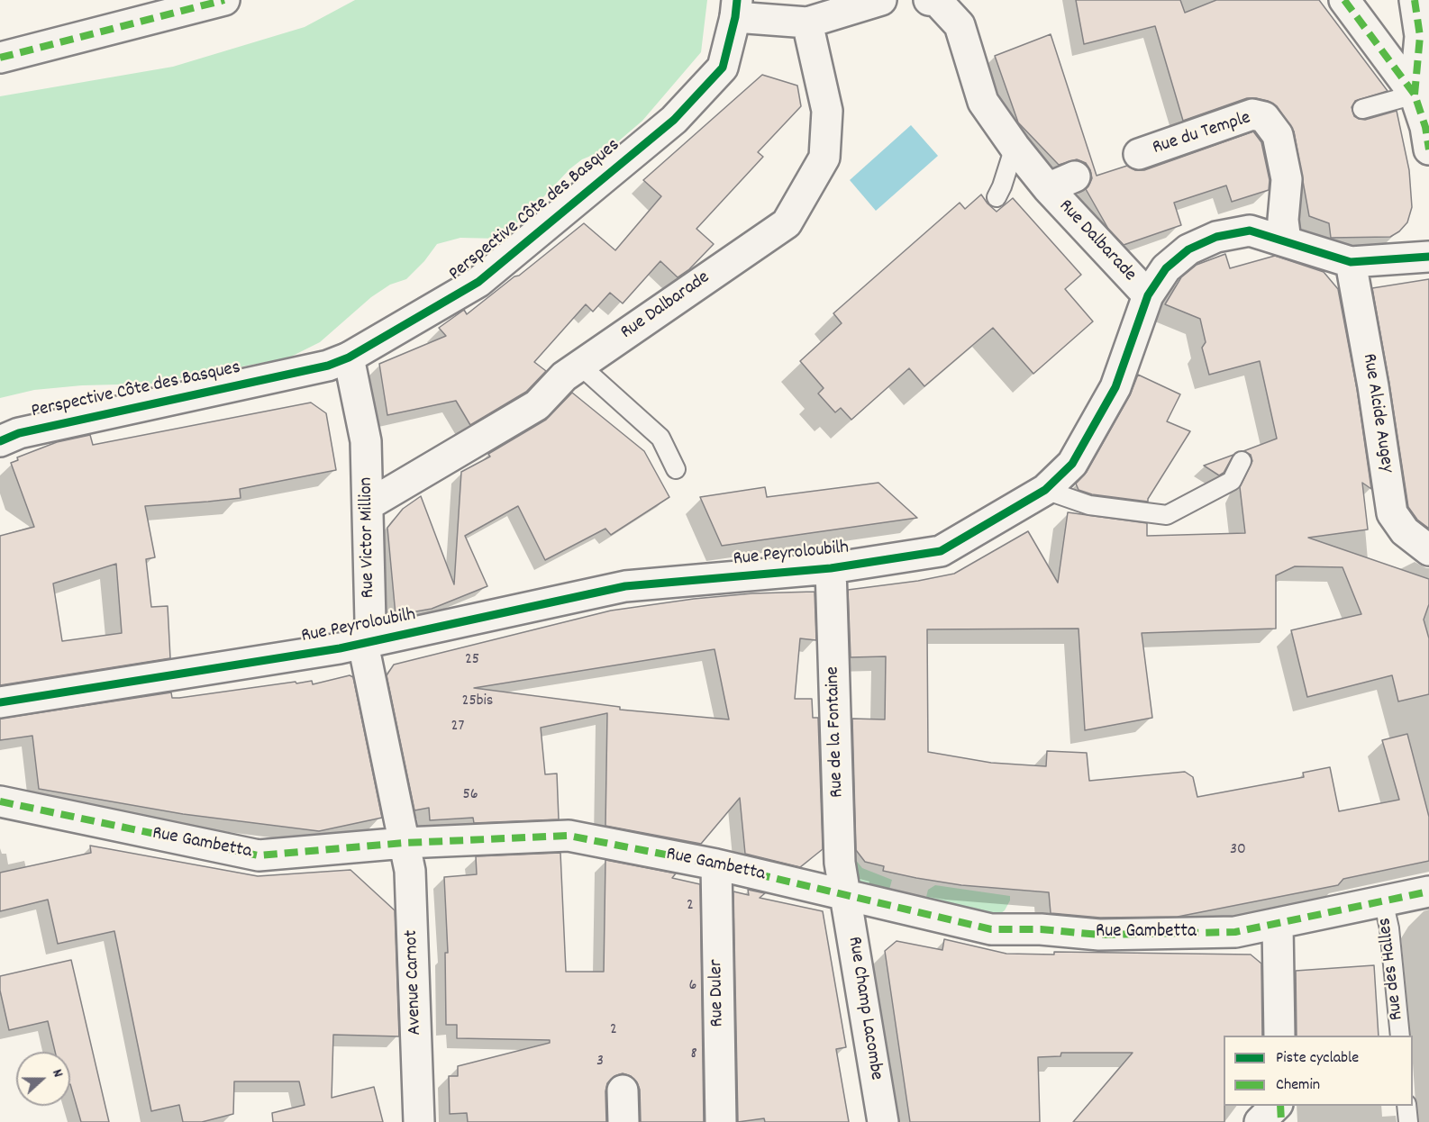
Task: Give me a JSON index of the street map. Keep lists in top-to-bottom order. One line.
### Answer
{"streets":{"street":["Rue du Temple","Perspective Côte des Basques","Rue Dalbarade","Rue Alcide Augey","Rue Victor Million","Rue Peyroloubilh","Rue de la Fontaine","Rue Gambetta","Avenue Carnot","Rue Duler","Rue Champ Lacombe"],"lane":["Rue des Halles"]},"crossings":[["Rue du Temple","Rue Peyroloubilh"],["Perspective Côte des Basques","Rue Victor Million"],["Rue Dalbarade","Rue Victor Million"],["Rue Dalbarade","Rue Peyroloubilh"],["Rue Alcide Augey","Rue Peyroloubilh"],["Rue Victor Million","Rue Peyroloubilh"],["Rue Victor Million","Rue Gambetta"],["Rue Victor Million","Avenue Carnot"],["Rue Peyroloubilh","Rue de la Fontaine"],["Rue de la Fontaine","Rue Gambetta"],["Rue de la Fontaine","Rue Champ Lacombe"],["Rue Gambetta","Rue des Halles"],["Rue Gambetta","Avenue Carnot"],["Rue Gambetta","Rue Duler"],["Rue Gambetta","Rue Champ Lacombe"]],"house_numbers":["25","25bis","27","56","30","2","6","2","8","3"],"legend":["Piste cyclable","Chemin"],"north":"right"}
